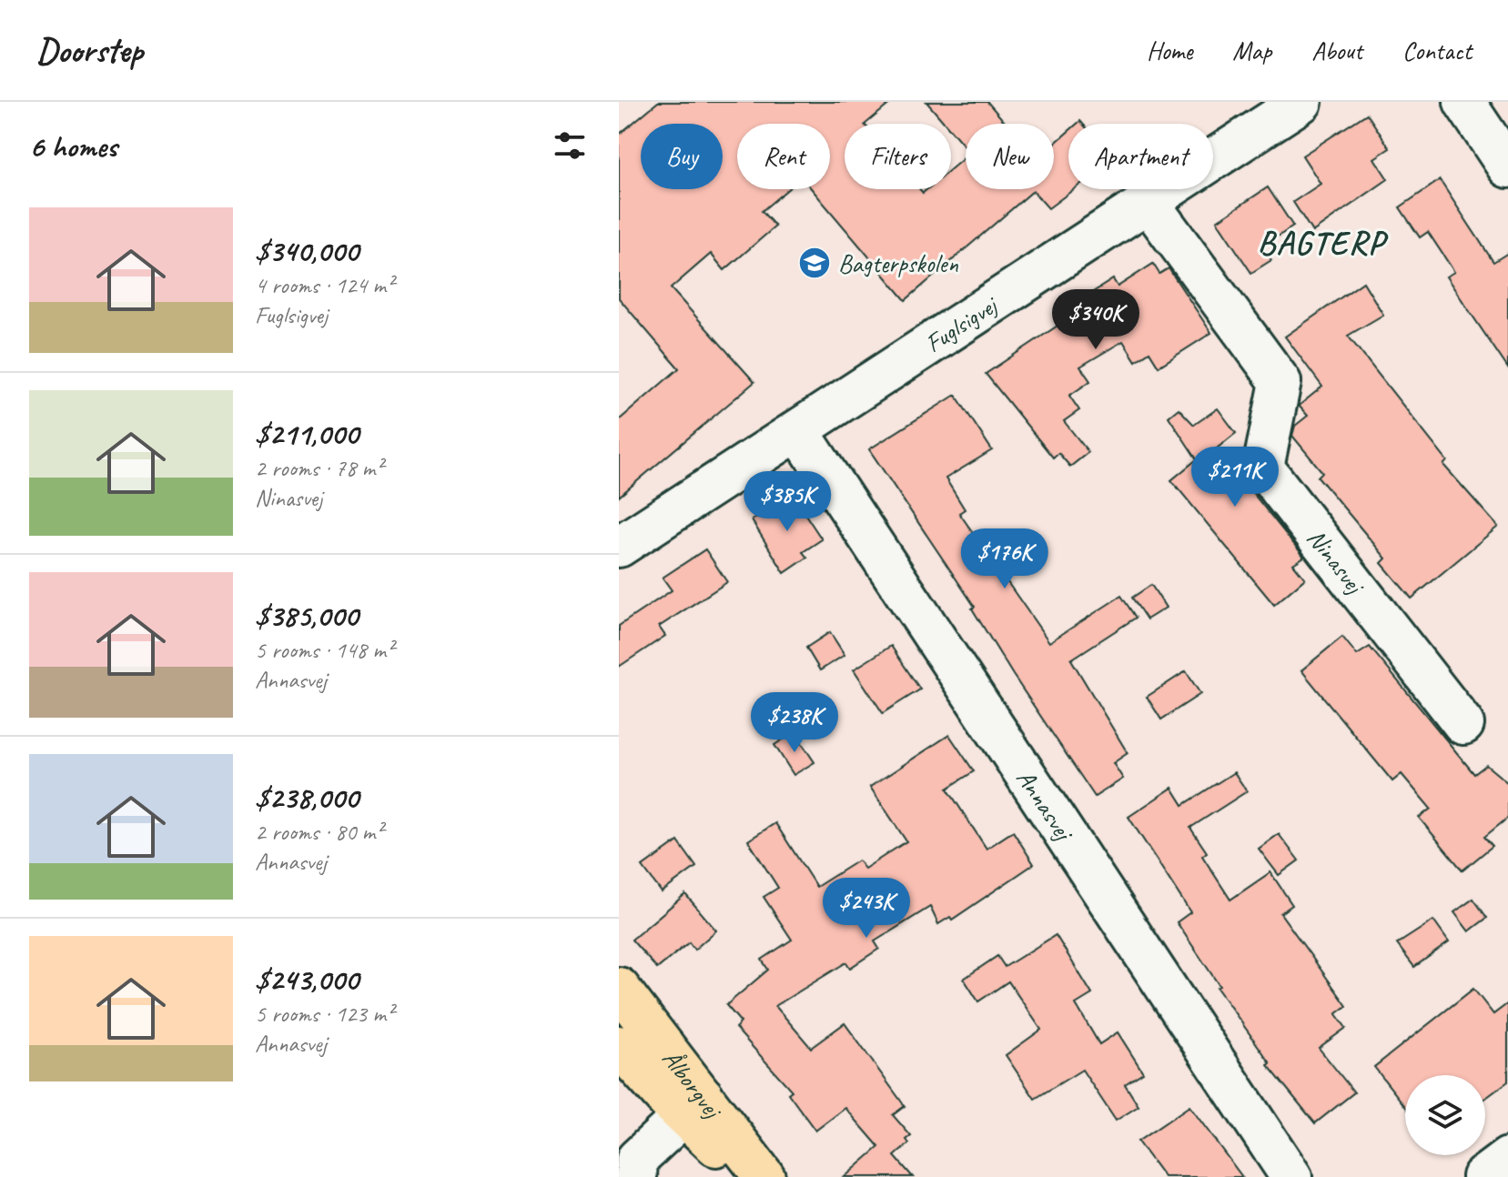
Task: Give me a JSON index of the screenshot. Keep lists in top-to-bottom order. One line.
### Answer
{"streets":{"main road":["Ålborgvej"],"street":["Fuglsigvej","Ninasvej","Annasvej"]},"crossings":[["Fuglsigvej","Ninasvej"],["Fuglsigvej","Annasvej"]],"districts":["BAGTERP"],"places":{"school or university":["Bagterpskolen"]},"page":{"header":"Doorstep","nav":["Home","Map","About","Contact"],"heading":"6 homes","chip":["Buy","Rent","Filters","New","Apartment"],"list":[{"name":"$340,000","note":"4 rooms · 124 m² · Fuglsigvej"},{"name":"$211,000","note":"2 rooms · 78 m² · Ninasvej"},{"name":"$385,000","note":"5 rooms · 148 m² · Annasvej"},{"name":"$238,000","note":"2 rooms · 80 m² · Annasvej"},{"name":"$243,000","note":"5 rooms · 123 m² · Annasvej"}],"price":["$340K","$211K","$385K","$176K","$238K","$243K"]}}
